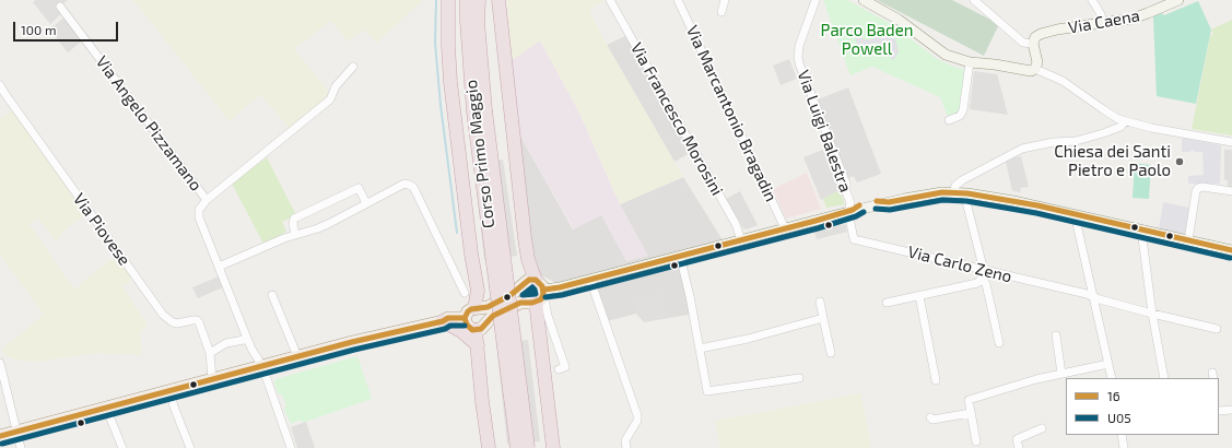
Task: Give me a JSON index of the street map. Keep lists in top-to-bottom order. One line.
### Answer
{"streets":{"highway":["Corso Primo Maggio"],"main road":["Via Caena"],"street":["Via Marcantonio Bragadin","Via Francesco Morosini","Via Angelo Pizzamano","Via Luigi Balestra","Via Piovese","Via Carlo Zeno"]},"crossings":[["Via Luigi Balestra","Via Carlo Zeno"]],"parks":["Parco Baden Powell"],"places":["Chiesa dei Santi Pietro e Paolo"],"lines":["transit line 16","transit line U05"],"legend":["16","U05"],"scale_bar":"100 m"}
